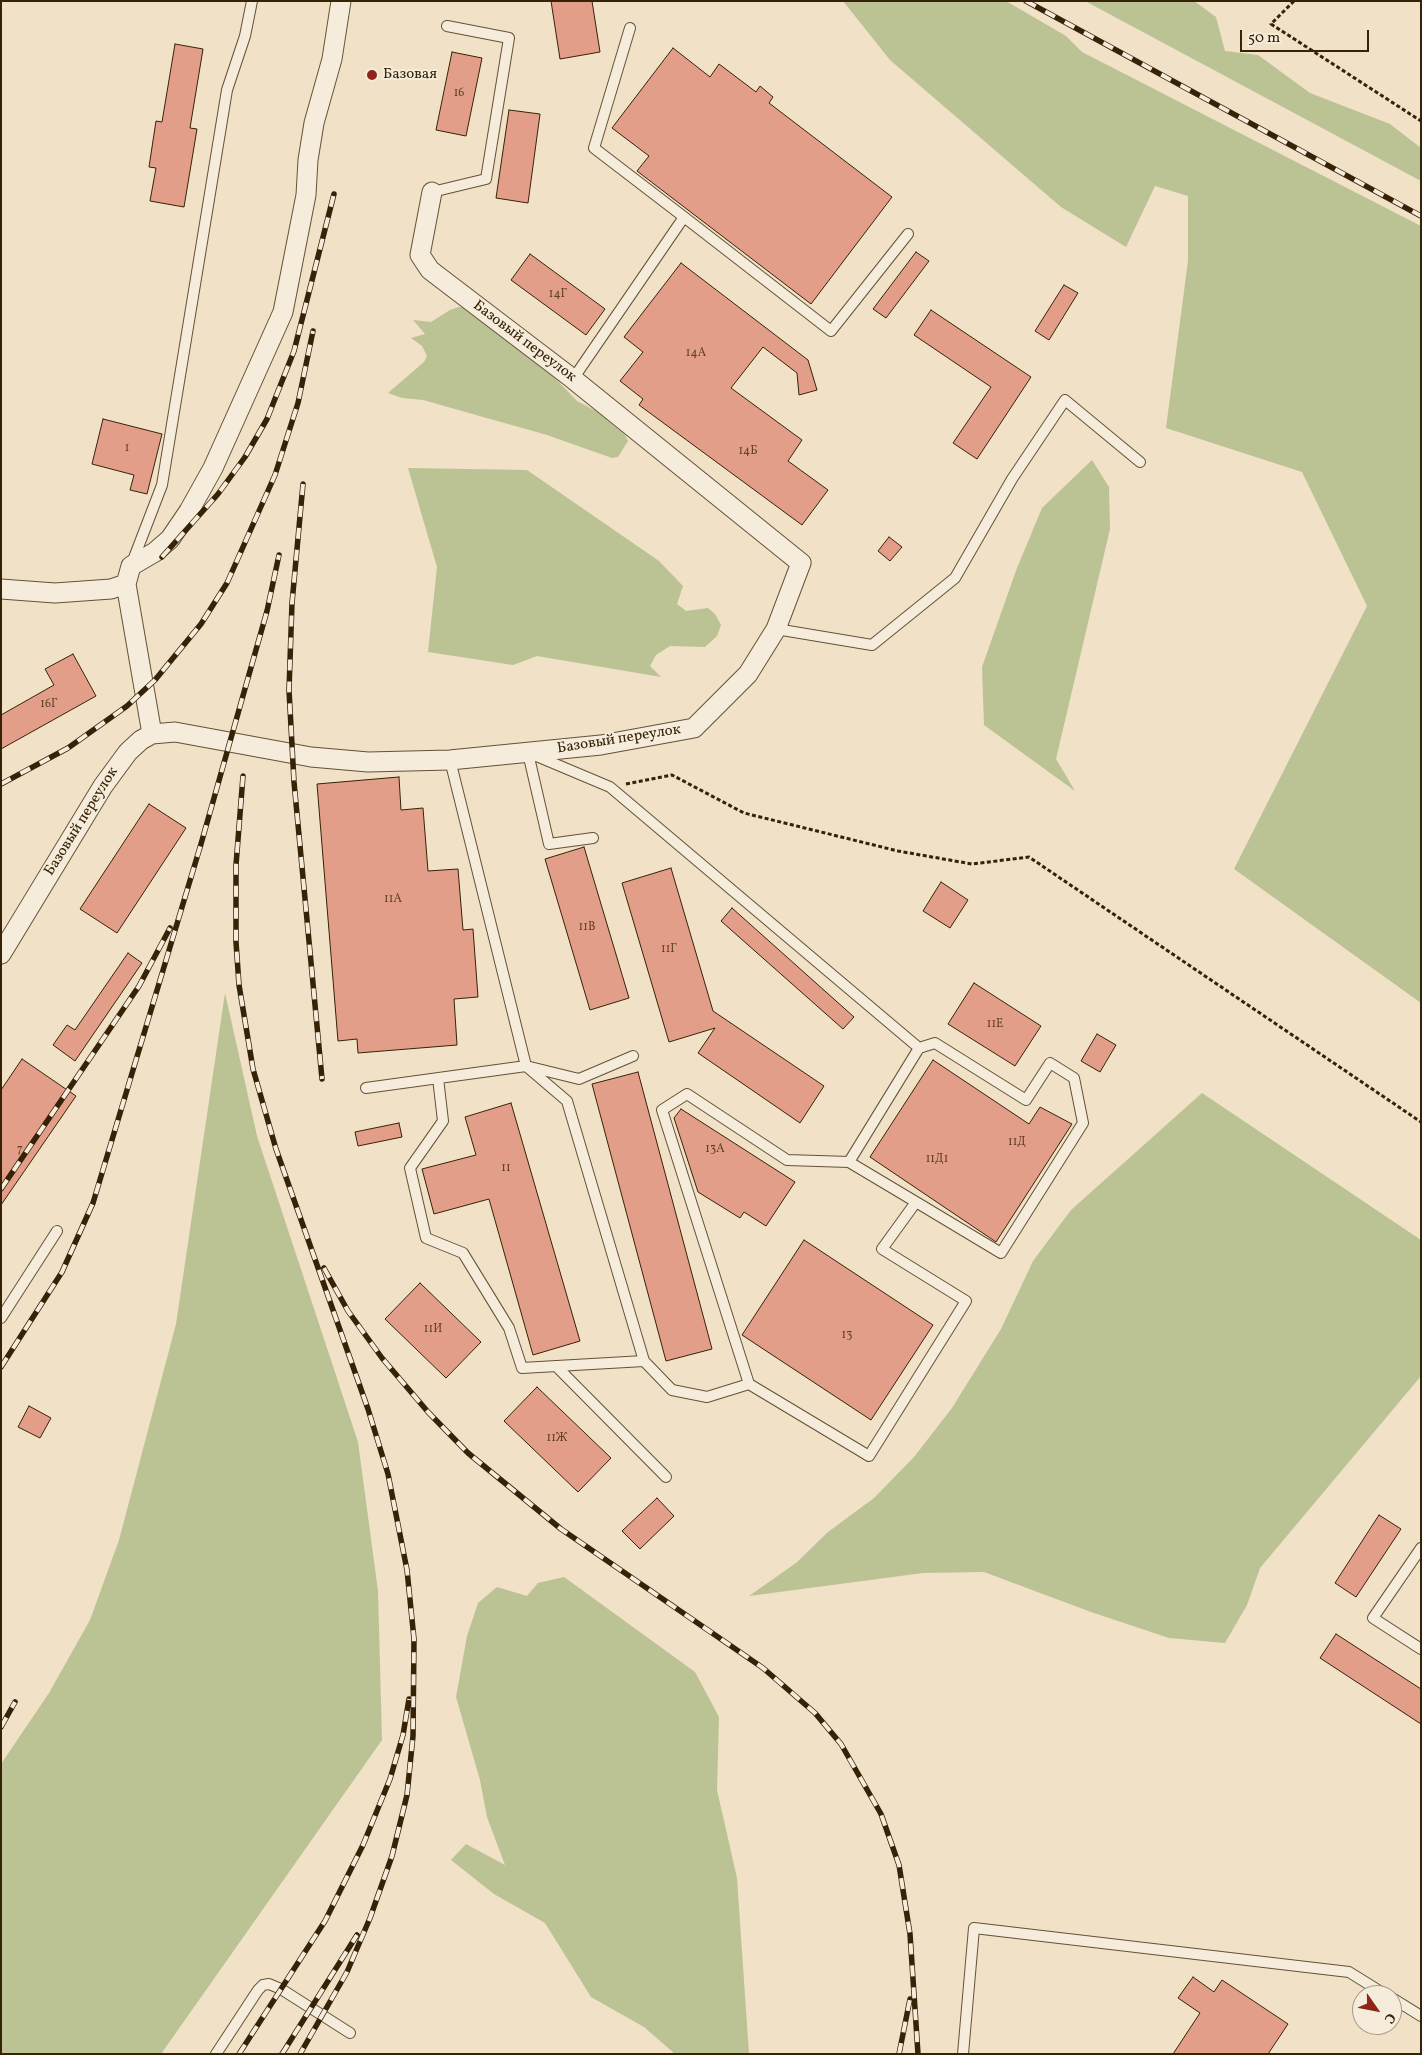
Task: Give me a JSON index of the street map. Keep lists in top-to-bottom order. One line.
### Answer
{"streets":{"street":["Базовый переулок"]},"places":["Базовая"],"house_numbers":["16","14Г","14А","1","14Б","16Г","11А","11В","11Г","11Е","11Д","7","13А","11Д1","11","11И","13","11Ж"],"scale_bar":"50 m","north":"bottom right"}
